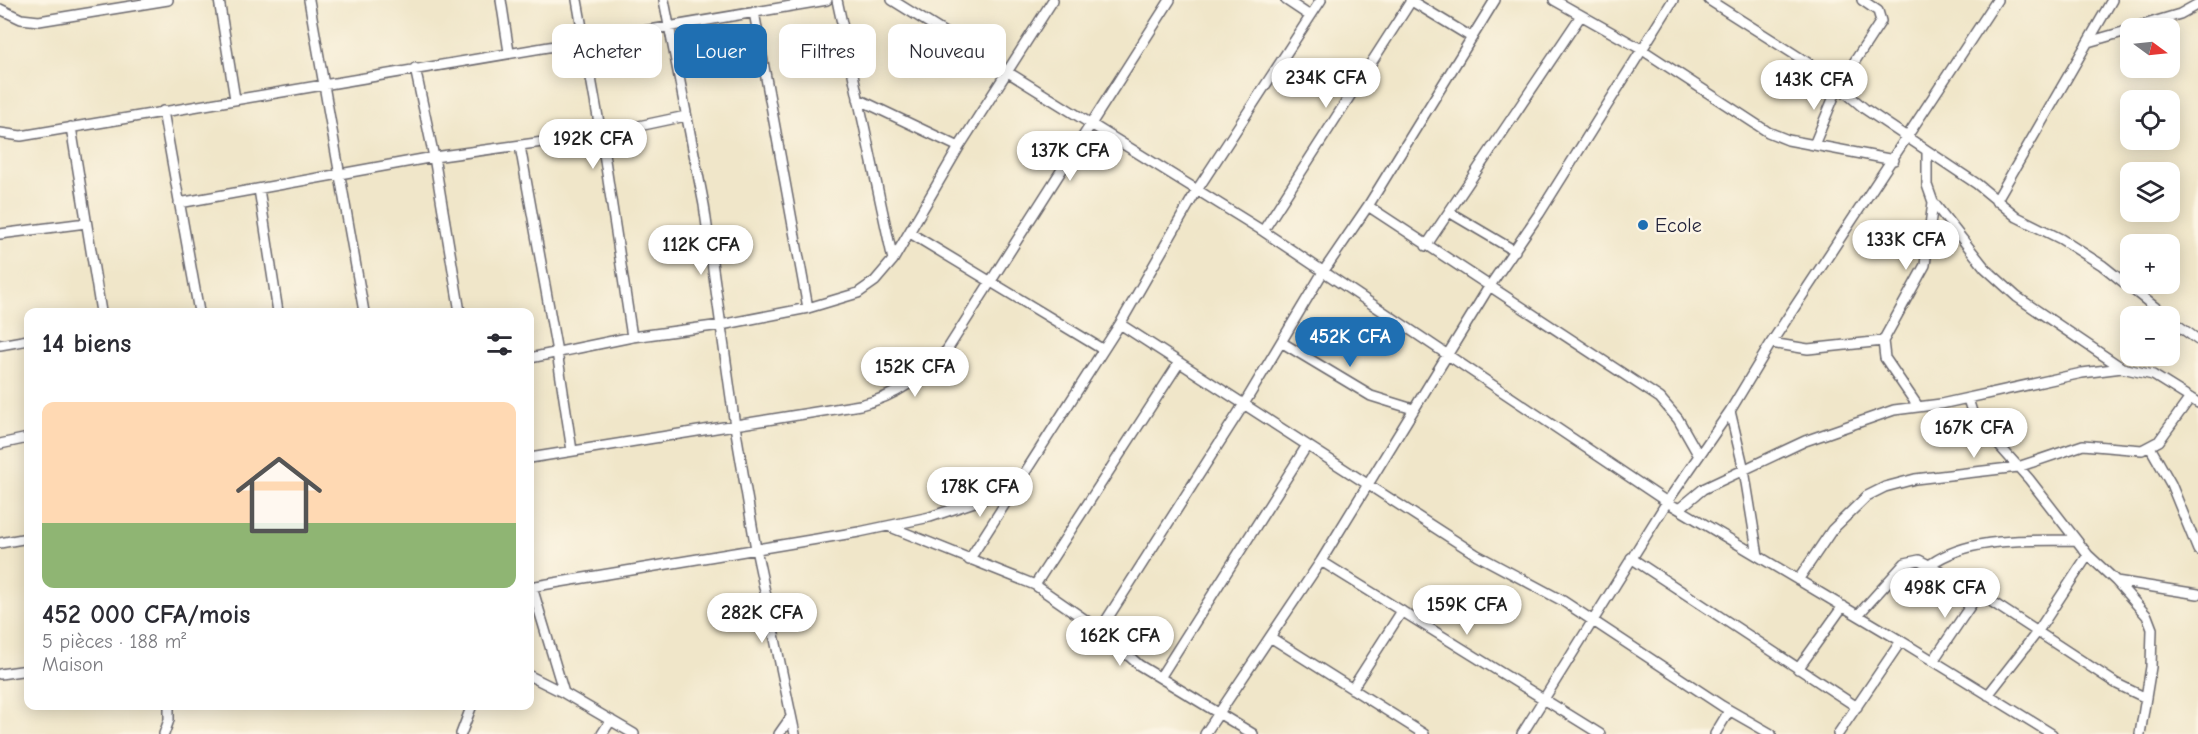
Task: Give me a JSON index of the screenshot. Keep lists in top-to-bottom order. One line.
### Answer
{"places":["Ecole"],"north":"right","page":{"map_buttons":["+","−"],"chip":["Acheter","Louer","Filtres","Nouveau"],"price":["234K CFA","143K CFA","192K CFA","137K CFA","133K CFA","112K CFA","452K CFA","152K CFA","167K CFA","178K CFA","498K CFA","159K CFA","282K CFA","162K CFA"],"heading":"14 biens","list":[{"name":"452 000 CFA/mois","note":"5 pièces · 188 m² · Maison"}]}}
